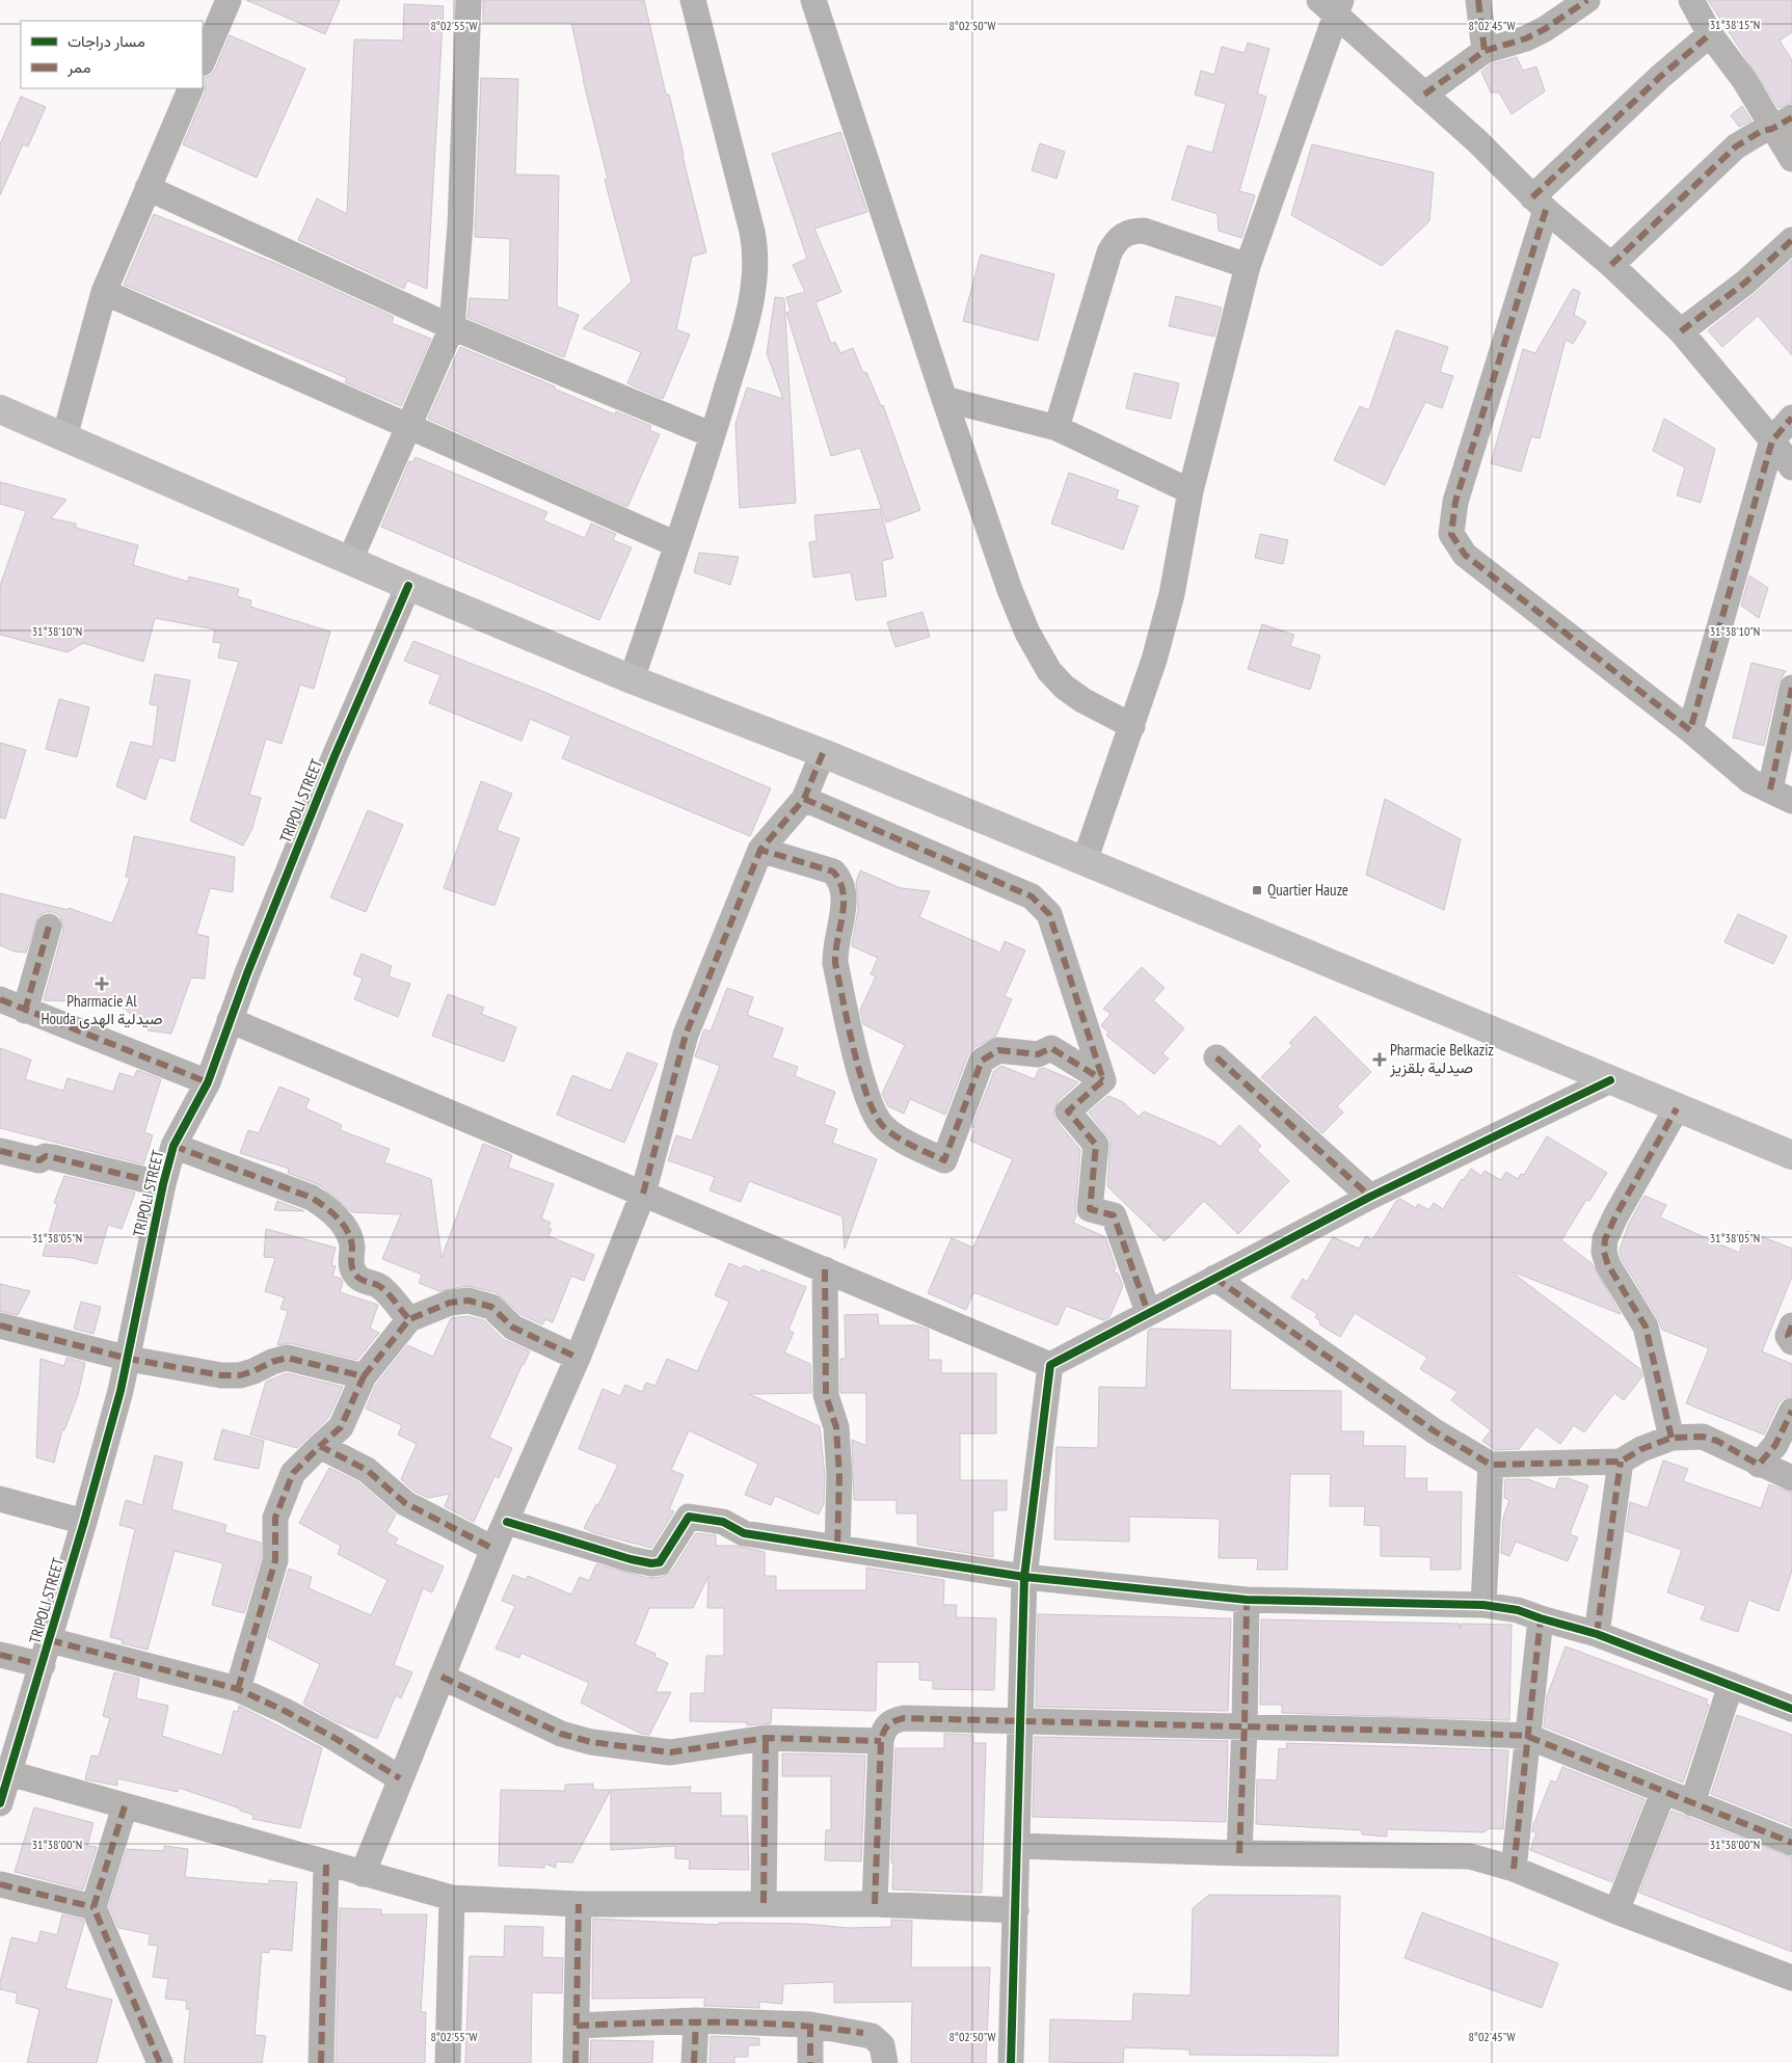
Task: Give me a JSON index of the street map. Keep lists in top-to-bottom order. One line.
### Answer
{"streets":{"street":["TRIPOLI STREET"]},"places":{"transit":["Quartier Hauze"],"health":["Pharmacie Al Houda صيدلية الهدى","Pharmacie Belkaziz صيدلية بلقزيز"]},"legend":["مسار دراجات","ممر"],"coordinates":["31°38'15\"N","8°02'55\"W","8°02'50\"W","8°02'45\"W","31°38'10\"N","31°38'05\"N","31°38'00\"N"]}
